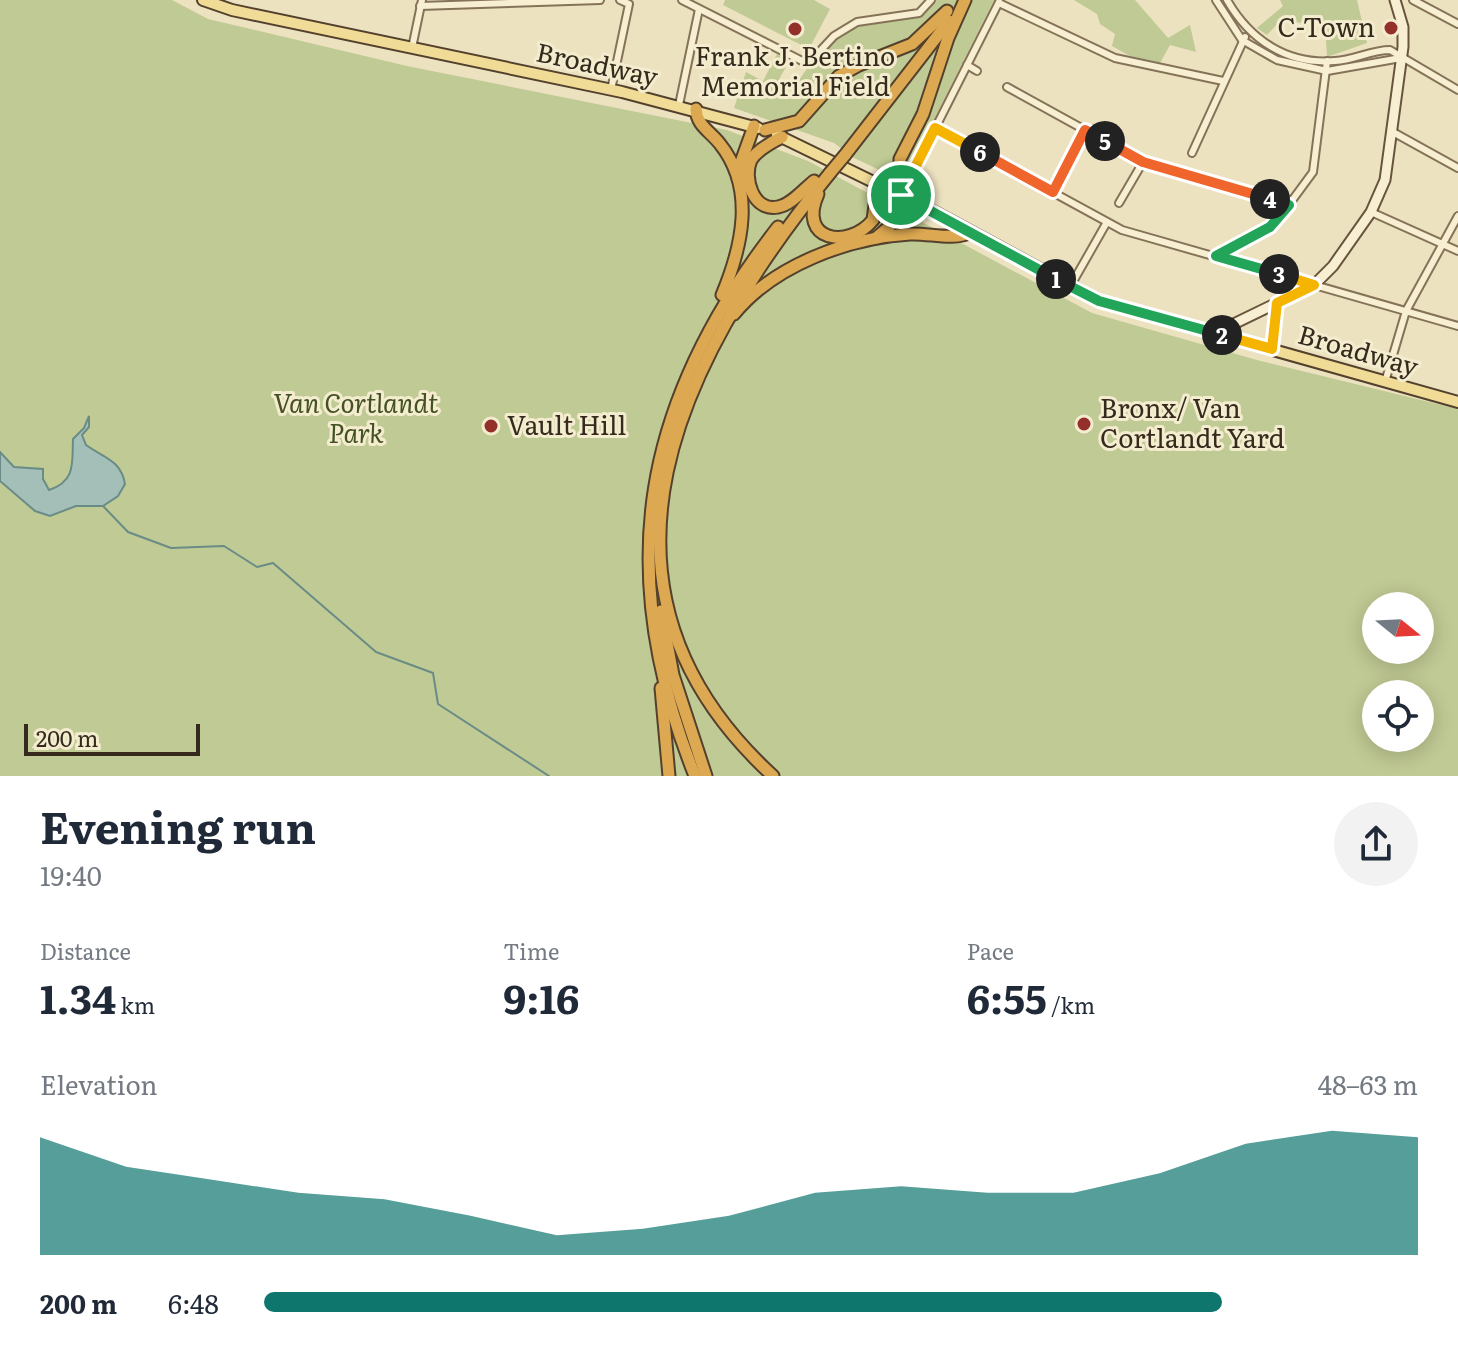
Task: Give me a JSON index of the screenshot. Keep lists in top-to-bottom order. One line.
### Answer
{"streets":{"main road":["Broadway"]},"parks":["Van Cortlandt Park"],"places":["C-Town","Frank J. Bertino Memorial Field","Bronx/ Van Cortlandt Yard","Vault Hill"],"scale_bar":"200 m","north":"right","page":{"pins":["5","6","4","3","1","2"],"scale":"200 m","heading":["Evening run","19:40"],"stats":[["Distance","1.34 km"],["Time","9:16"],["Pace","6:55 /km"]],"chart":["Elevation","48–63 m"],"list":[{"name":"200 m","note":"6:48"}]}}
